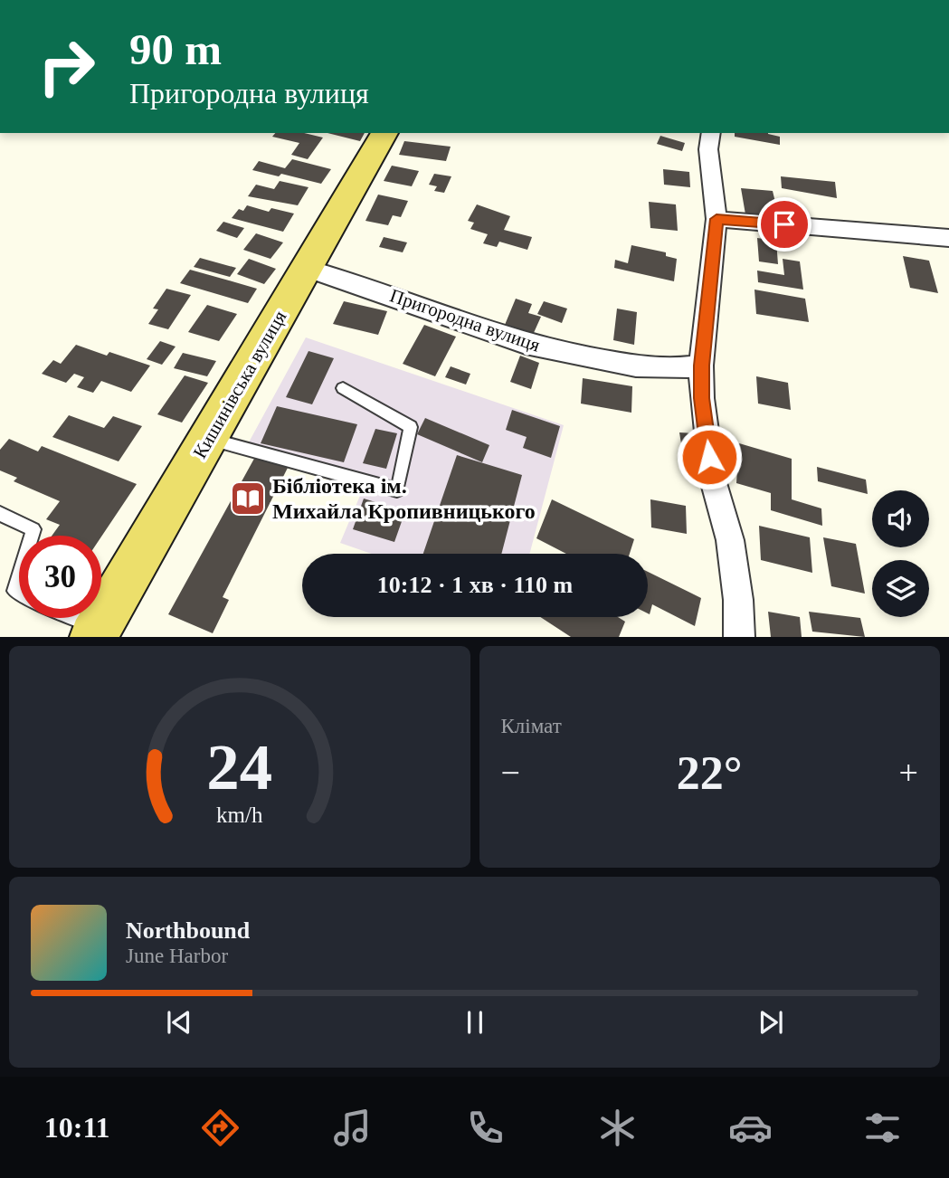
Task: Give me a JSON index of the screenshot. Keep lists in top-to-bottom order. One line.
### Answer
{"streets":{"main road":["Кишинівська вулиця"],"street":["Пригородна вулиця"]},"crossings":[["Пригородна вулиця","Кишинівська вулиця"]],"places":{"library":["Бібліотека ім. Михайла Кропивницького"]},"page":{"turn":["90 m","Пригородна вулиця"],"limit":"30","trip":"10:12 · 1 хв · 110 m","tile":"Клімат","heat":["−","22°","+"],"song":["Northbound","June Harbor"],"tabs":"10:11","gauge":["24","km/h"]}}
